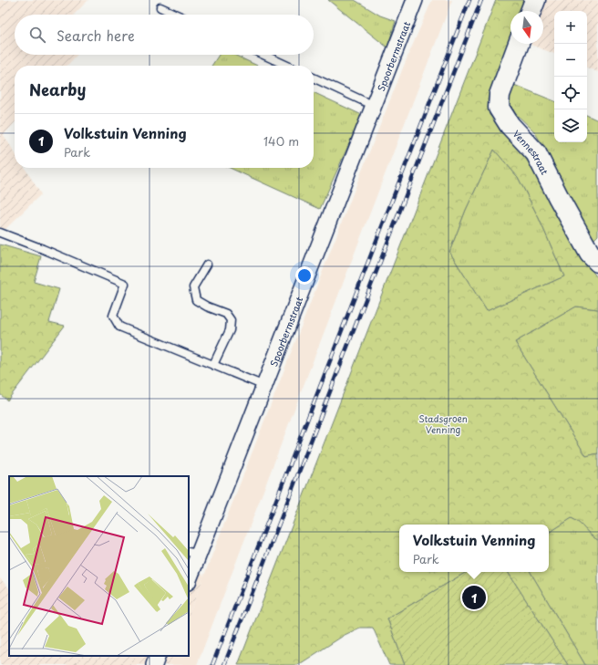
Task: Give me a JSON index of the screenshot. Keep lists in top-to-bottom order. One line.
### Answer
{"streets":{"street":["Spoorbermstraat","Vennestraat"]},"parks":["Stadsgroen Venning"],"north":"bottom","page":{"map_buttons":["+","−"],"search":"Search here","heading":"Nearby","list":[{"mark":"1","name":"Volkstuin Venning","note":"Park","value":"140 m"}],"popup":["Volkstuin Venning","Park"],"pins":"1"}}
